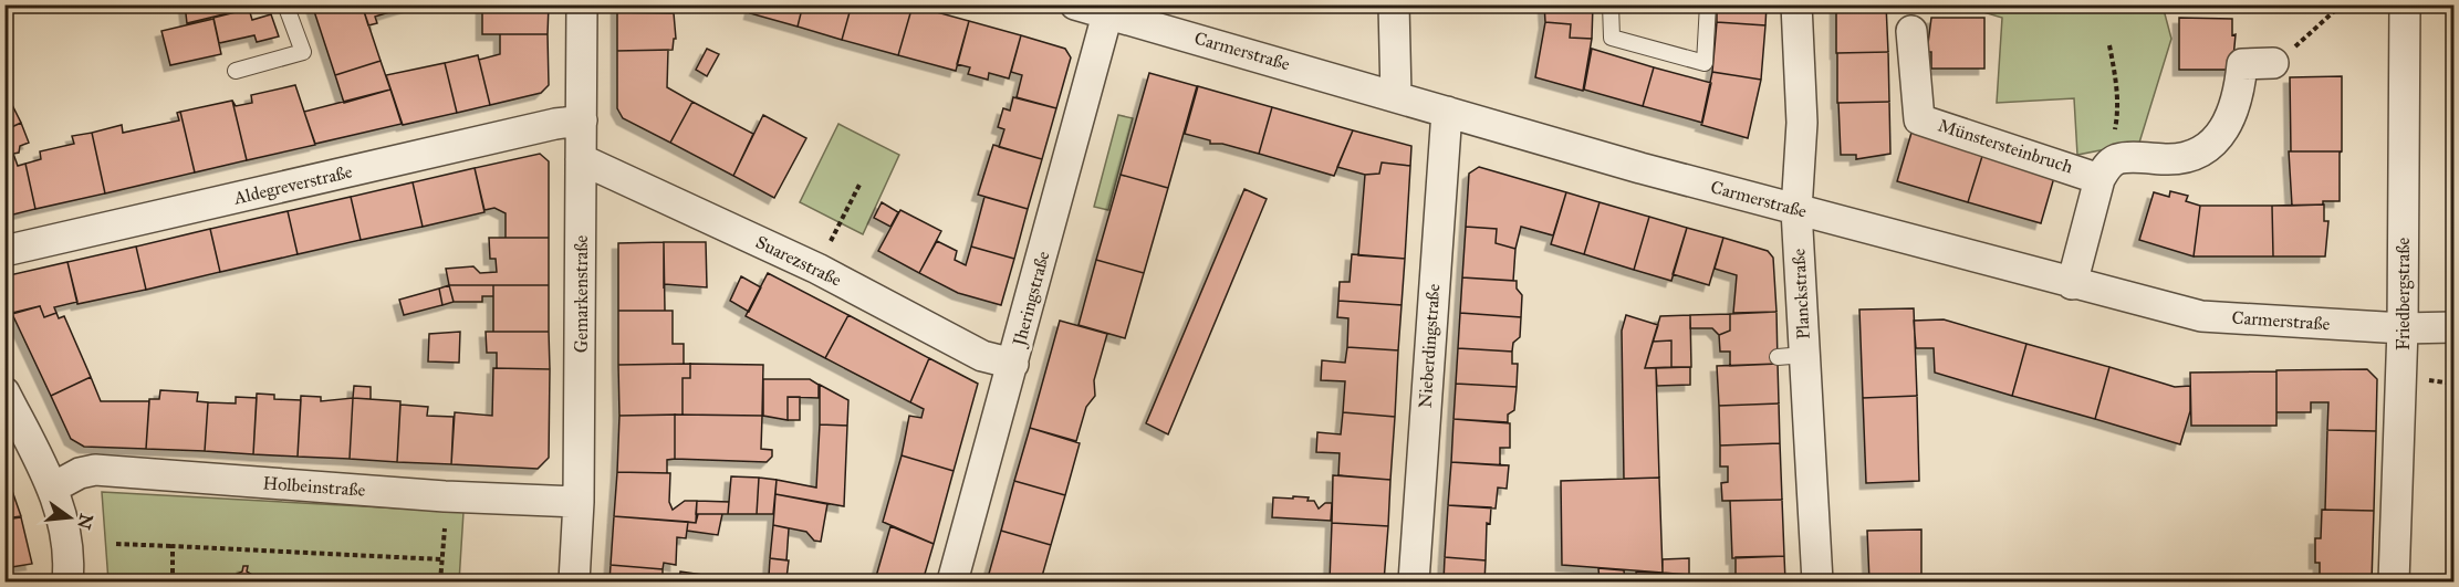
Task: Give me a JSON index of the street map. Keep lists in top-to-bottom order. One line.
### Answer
{"streets":{"street":["Carmerstraße","Münstersteinbruch","Aldegreverstraße","Suarezstraße","Gemarkenstraße","Planckstraße","Friedbergstraße","Jheringstraße","Nieberdingstraße","Holbeinstraße"]},"crossings":[["Carmerstraße","Planckstraße"],["Carmerstraße","Friedbergstraße"],["Carmerstraße","Jheringstraße"],["Carmerstraße","Nieberdingstraße"],["Aldegreverstraße","Gemarkenstraße"],["Suarezstraße","Gemarkenstraße"],["Suarezstraße","Jheringstraße"],["Gemarkenstraße","Holbeinstraße"]],"north":"right"}
